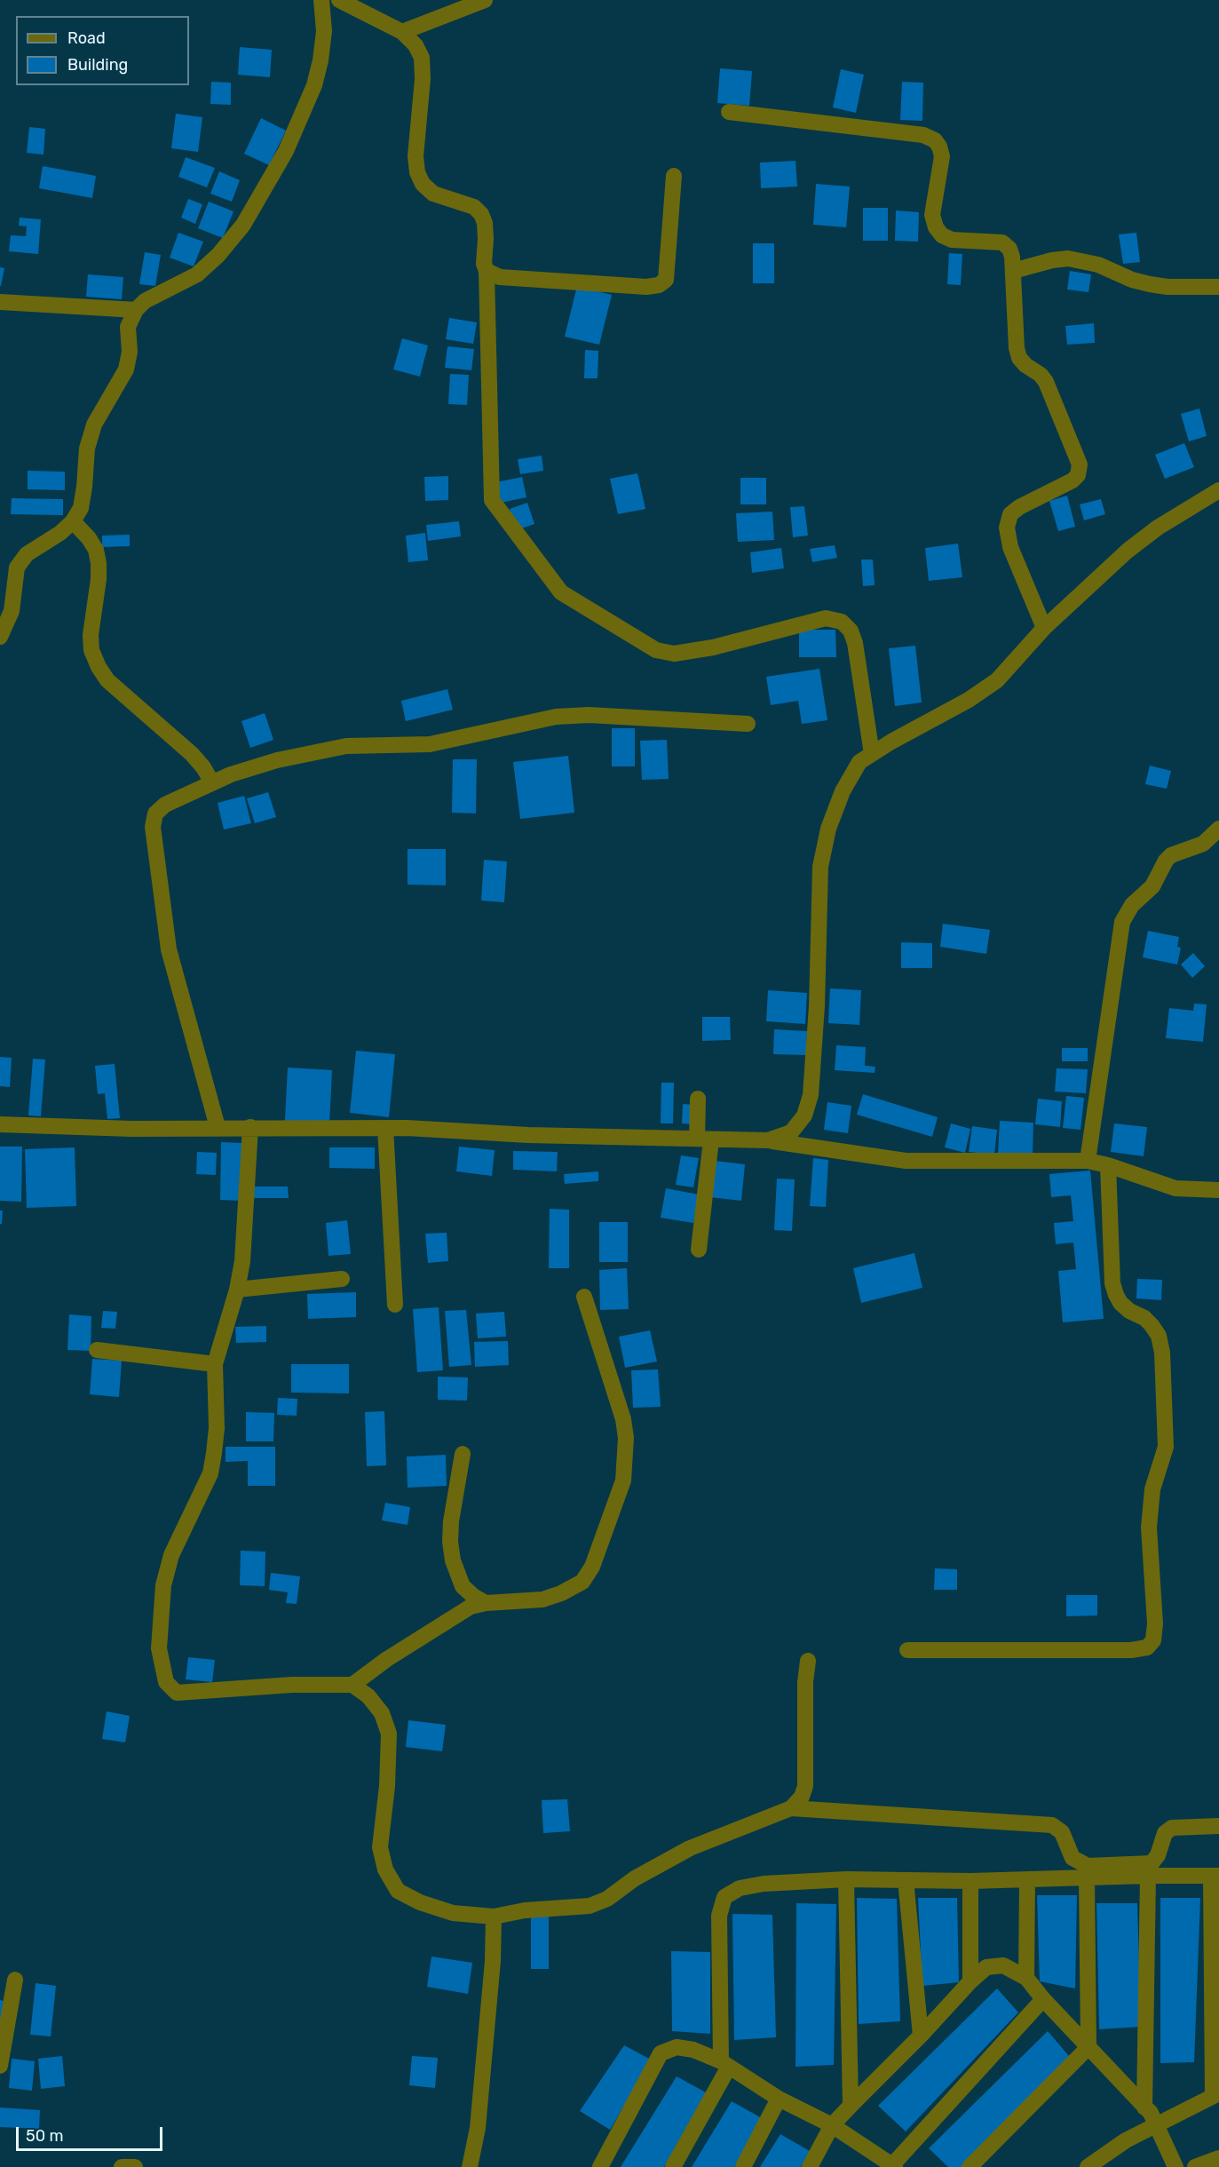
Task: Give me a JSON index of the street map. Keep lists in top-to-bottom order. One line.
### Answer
{"legend":["Road","Building"],"scale_bar":"50 m"}
